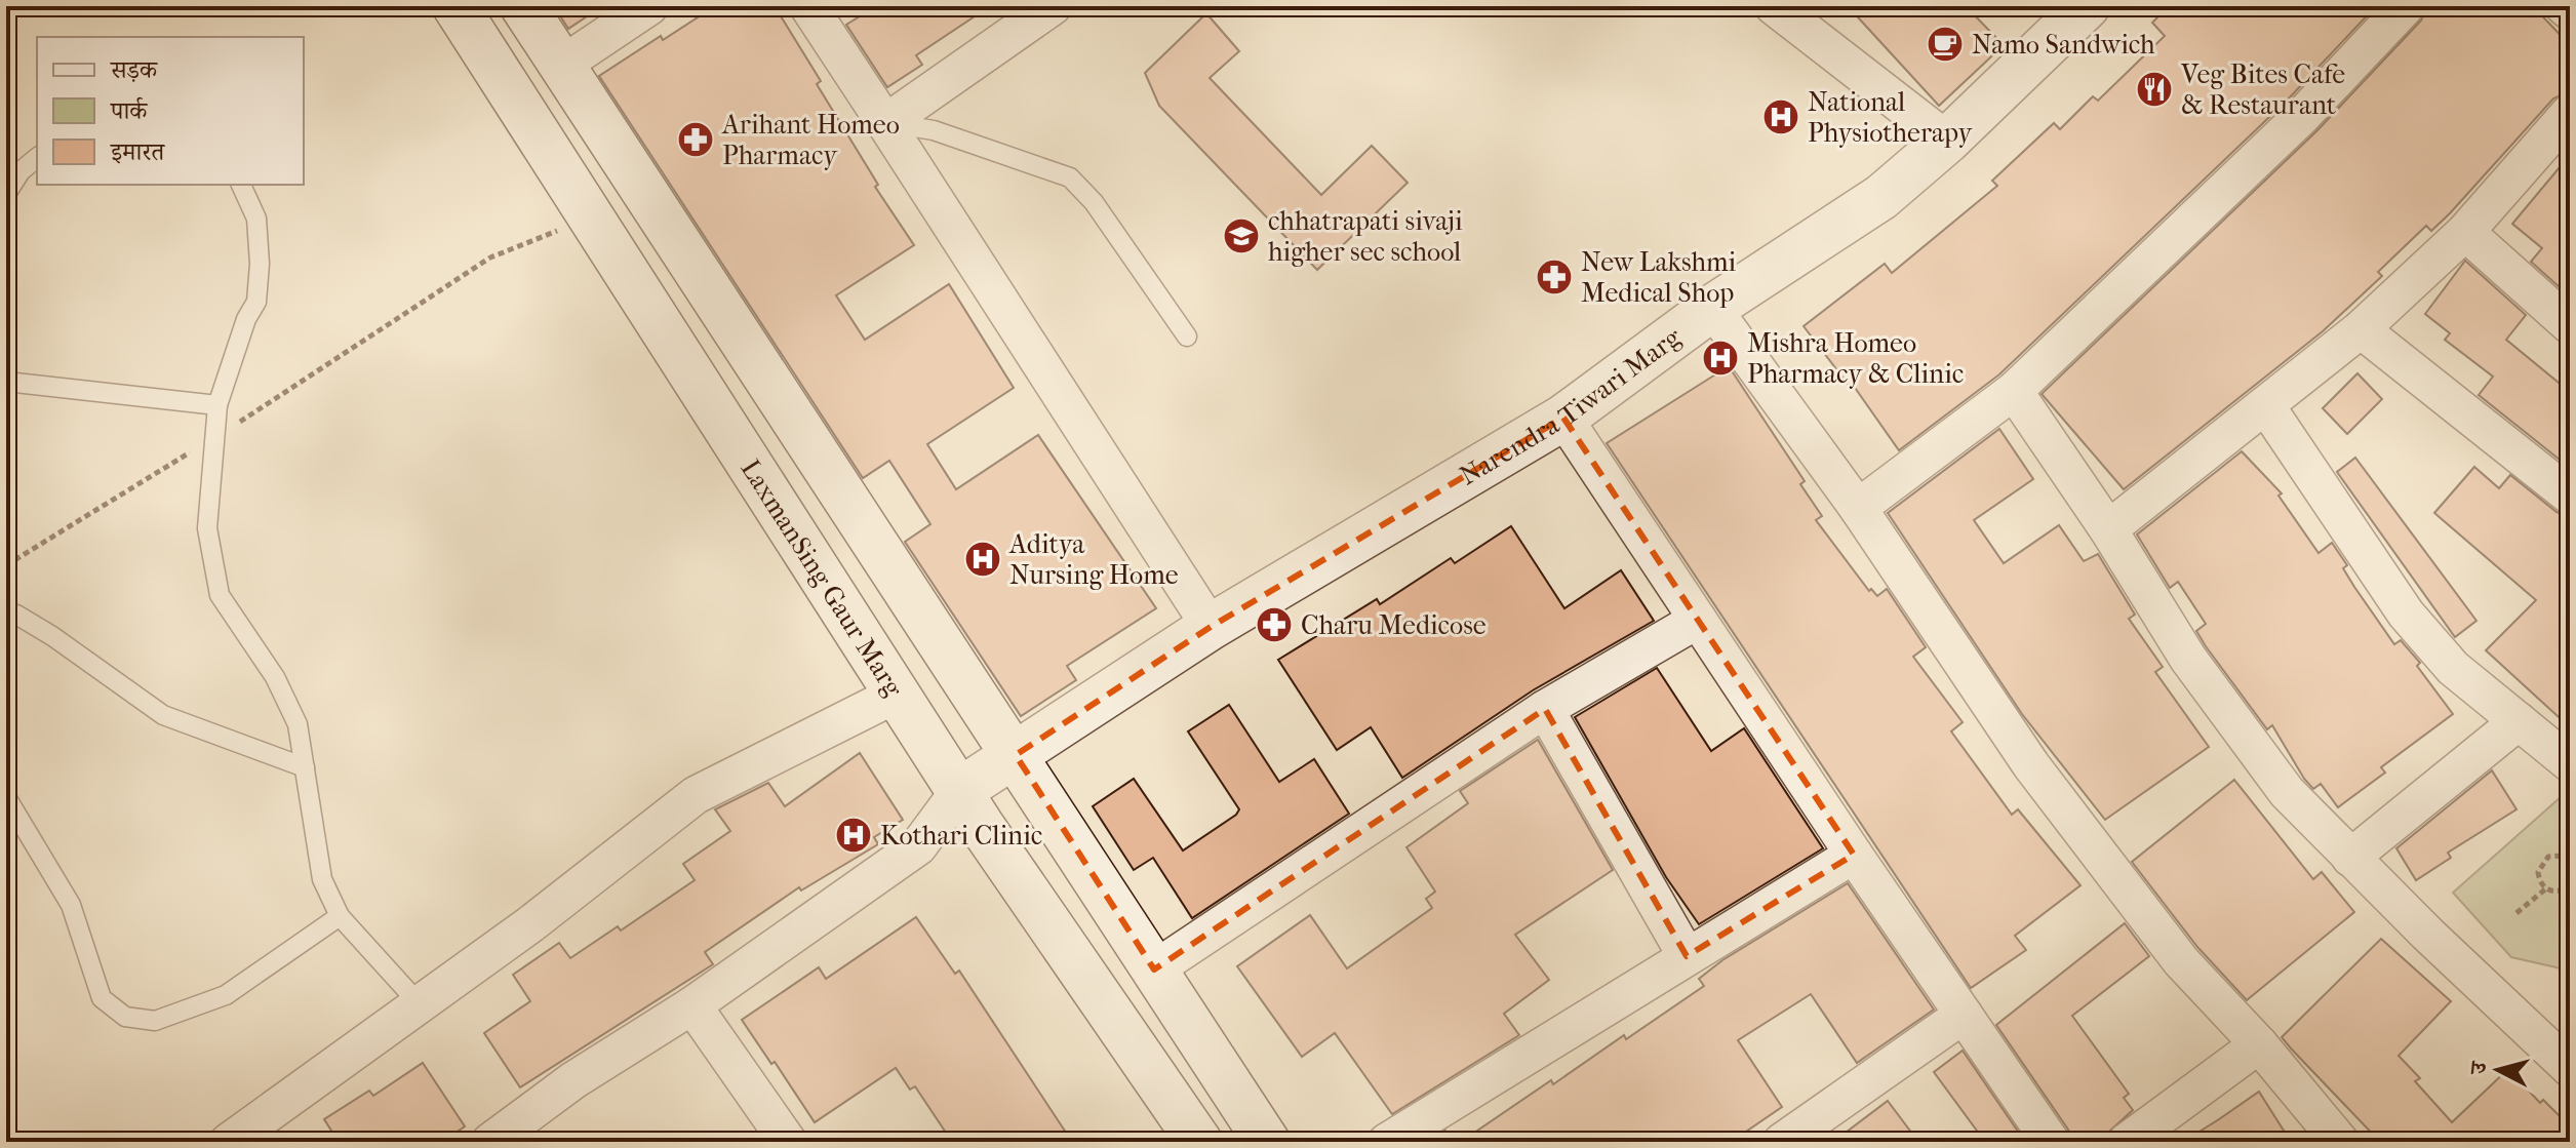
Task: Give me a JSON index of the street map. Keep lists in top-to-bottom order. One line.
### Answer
{"streets":{"main road":["Narendra Tiwari Marg","LaxmanSing Gaur Marg"]},"crossings":[["Narendra Tiwari Marg","LaxmanSing Gaur Marg"]],"places":{"cafe":["Namo Sandwich"],"restaurant":["Veg Bites Cafe & Restaurant"],"hospital":["National Physiotherapy","Mishra Homeo Pharmacy & Clinic","Aditya Nursing Home","Kothari Clinic"],"pharmacy":["Arihant Homeo Pharmacy","New Lakshmi Medical Shop","Charu Medicose"],"school or university":["chhatrapati sivaji higher sec school"]},"legend":["सड़क","पार्क","इमारत"],"north":"left"}
